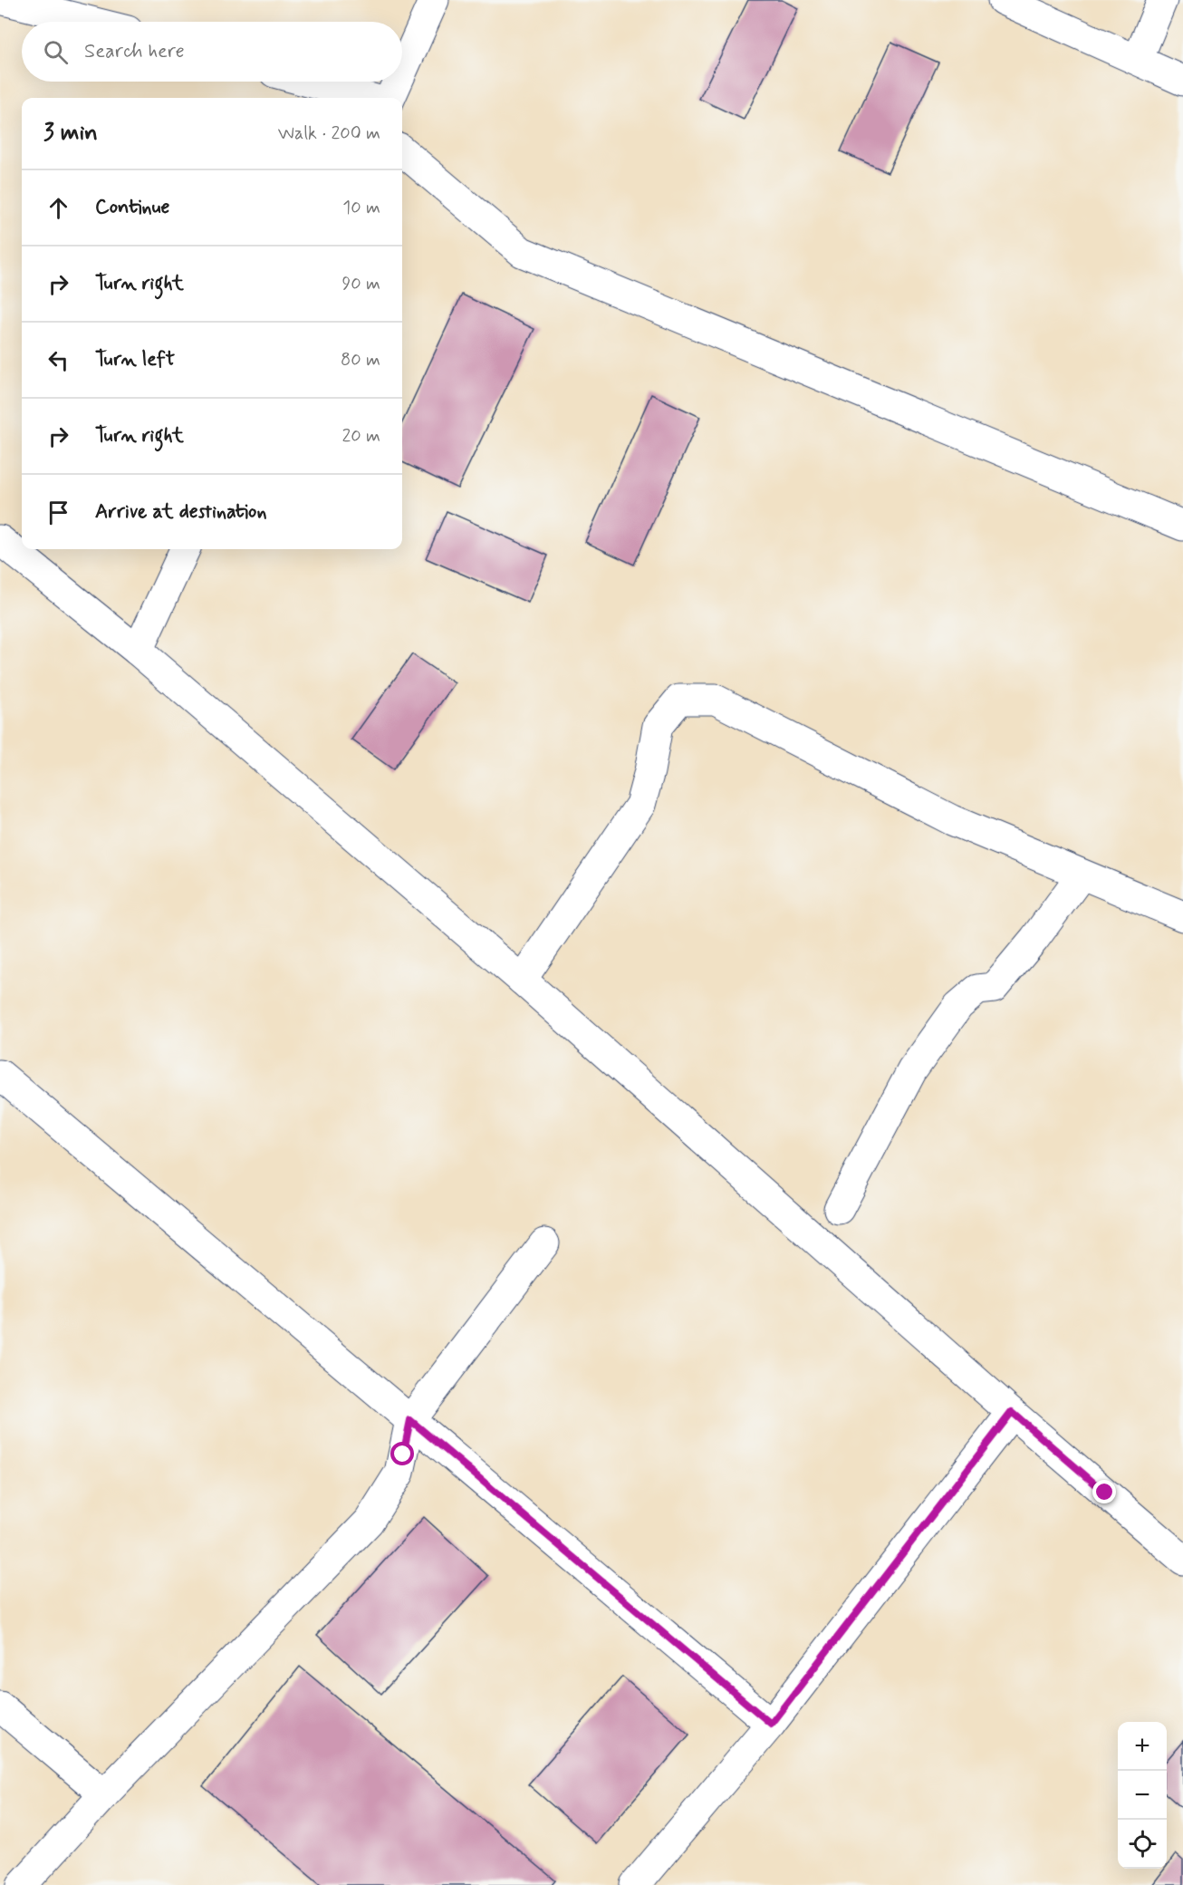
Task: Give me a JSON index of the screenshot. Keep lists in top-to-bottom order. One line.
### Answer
{"page":{"search":"Search here","heading":["3 min","Walk · 200 m"],"list":[["Continue","10 m"],["Turn right","90 m"],["Turn left","80 m"],["Turn right","20 m"],"Arrive at destination"],"map_buttons":["+","−"]}}
